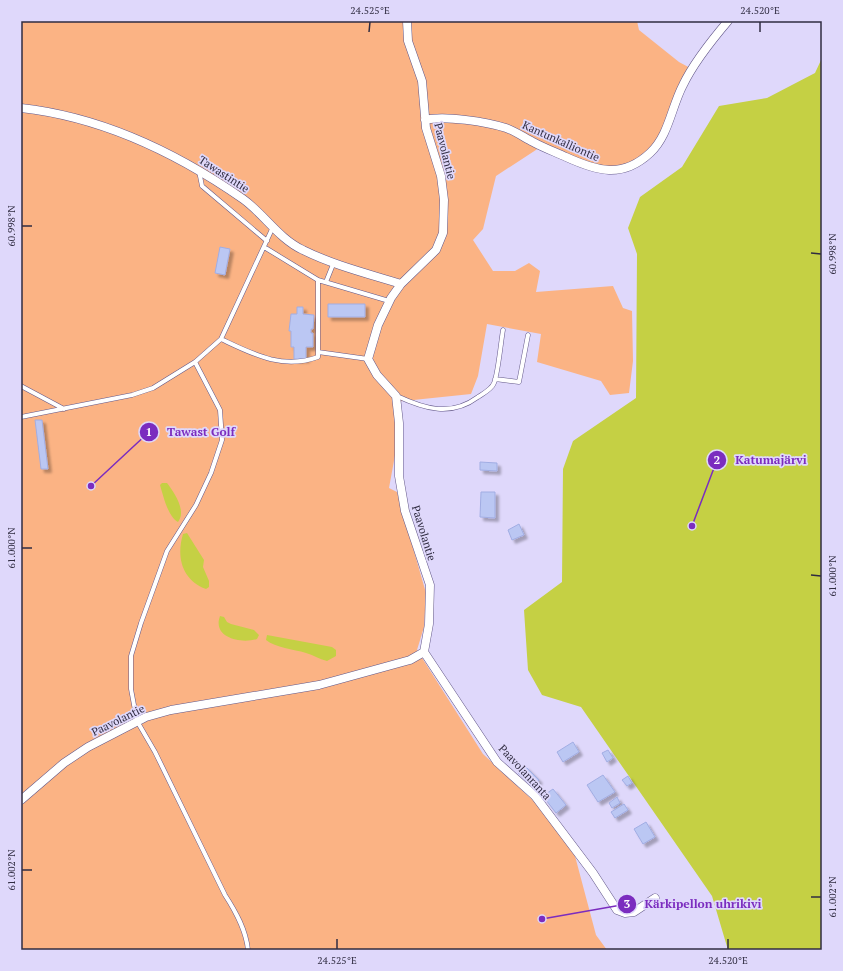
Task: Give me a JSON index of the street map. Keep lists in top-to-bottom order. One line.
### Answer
{"streets":{"street":["Kantunkalliontie","Paavolantie","Tawastintie","Paavolanranta"]},"crossings":[["Kantunkalliontie","Paavolantie"],["Paavolantie","Tawastintie"],["Paavolantie","Paavolanranta"]],"places":["Tawast Golf","Katumajärvi","Kärkipellon uhrikivi"],"coordinates":["24.525°E","24.520°E","60.998°N","61.000°N","61.002°N"]}
